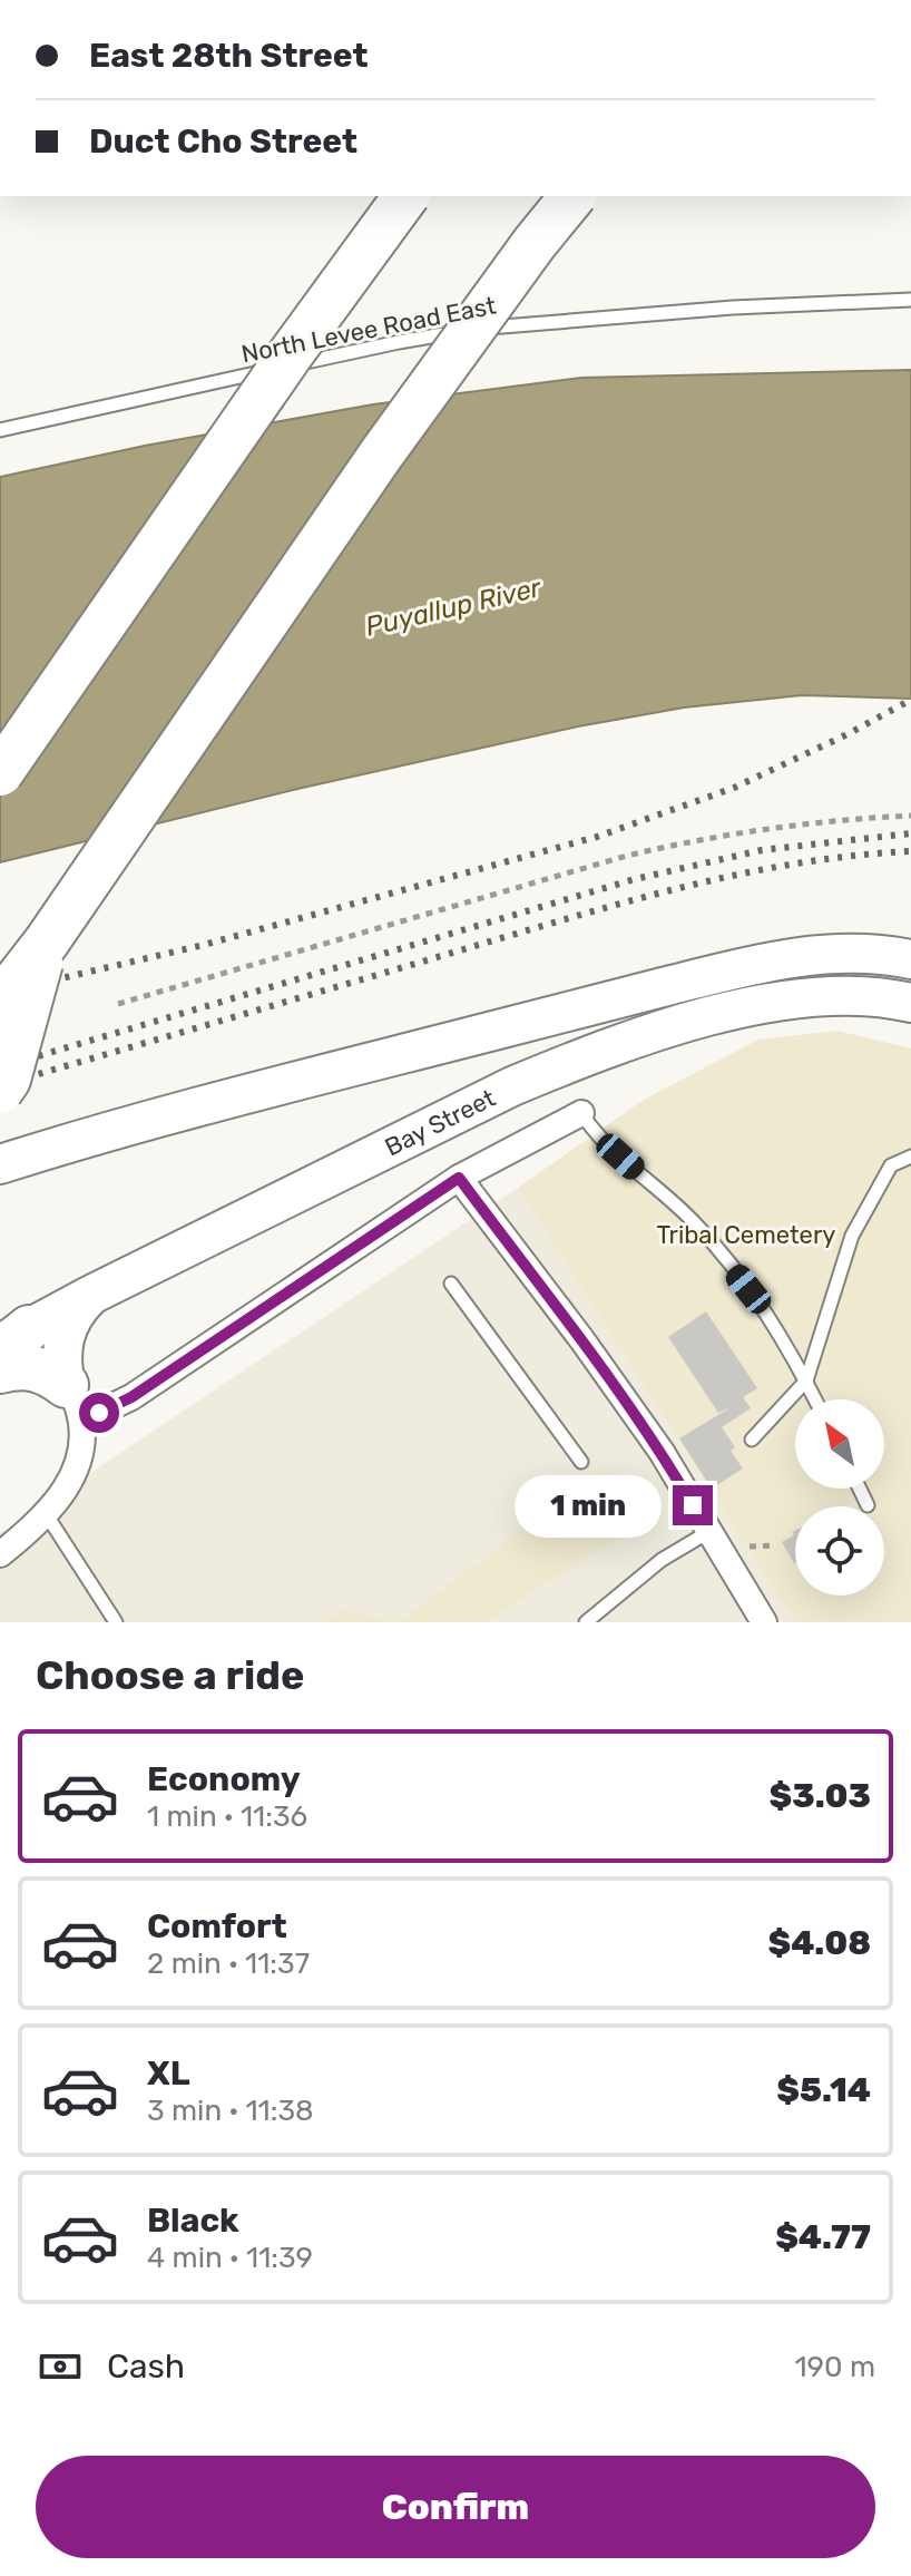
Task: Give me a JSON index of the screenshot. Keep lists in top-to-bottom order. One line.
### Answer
{"streets":{"main road":["Bay Street"],"lane":["North Levee Road East"]},"water":["Puyallup River"],"parks":["Tribal Cemetery"],"north":"top left","page":{"banner":["East 28th Street","Duct Cho Street"],"bubble":"1 min","heading":"Choose a ride","list":[{"name":"Economy","note":"1 min · 11:36","value":"$3.03"},{"name":"Comfort","note":"2 min · 11:37","value":"$4.08"},{"name":"XL","note":"3 min · 11:38","value":"$5.14"},{"name":"Black","note":"4 min · 11:39","value":"$4.77"}],"pay":["Cash","190 m"],"buttons":"Confirm"}}
